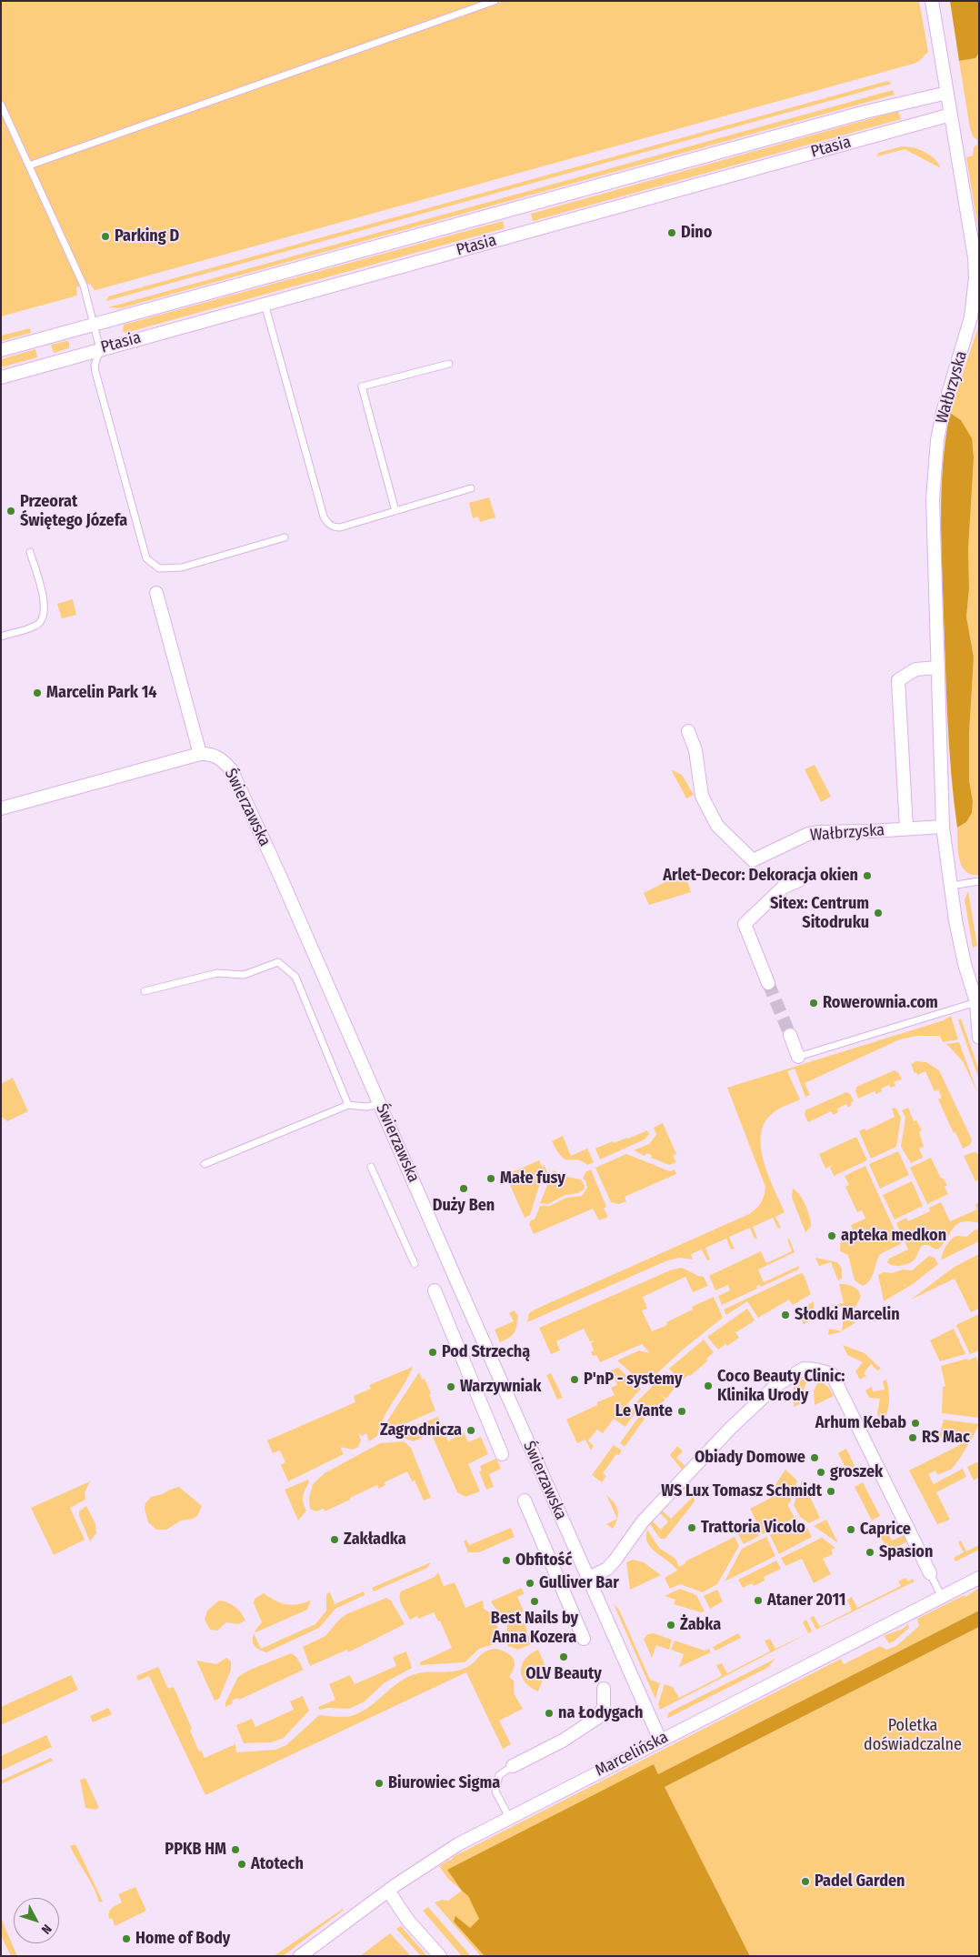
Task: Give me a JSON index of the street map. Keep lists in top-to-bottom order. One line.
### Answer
{"streets":{"street":["Ptasia","Wałbrzyska","Świerzawska","Marcelińska"]},"crossings":[["Ptasia","Wałbrzyska"],["Świerzawska","Marcelińska"]],"parks":["Poletka doświadczalne"],"places":["Dino","Parking D","Przeorat Świętego Józefa","Marcelin Park 14","Arlet-Decor: Dekoracja okien","Sitex: Centrum Sitodruku","Rowerownia.com","Małe fusy","Duży Ben","apteka medkon","Słodki Marcelin","Pod Strzechą","P'nP - systemy","Coco Beauty Clinic: Klinika Urody","Warzywniak","Le Vante","Arhum Kebab","Zagrodnicza","RS Mac","Obiady Domowe","groszek","WS Lux Tomasz Schmidt","Trattoria Vicolo","Caprice","Zakładka","Spasion","Obfitość","Gulliver Bar","Ataner 2011","Best Nails by Anna Kozera","Żabka","OLV Beauty","na Łodygach","Biurowiec Sigma","PPKB HM","Atotech","Padel Garden","Home of Body"],"north":"bottom right"}
